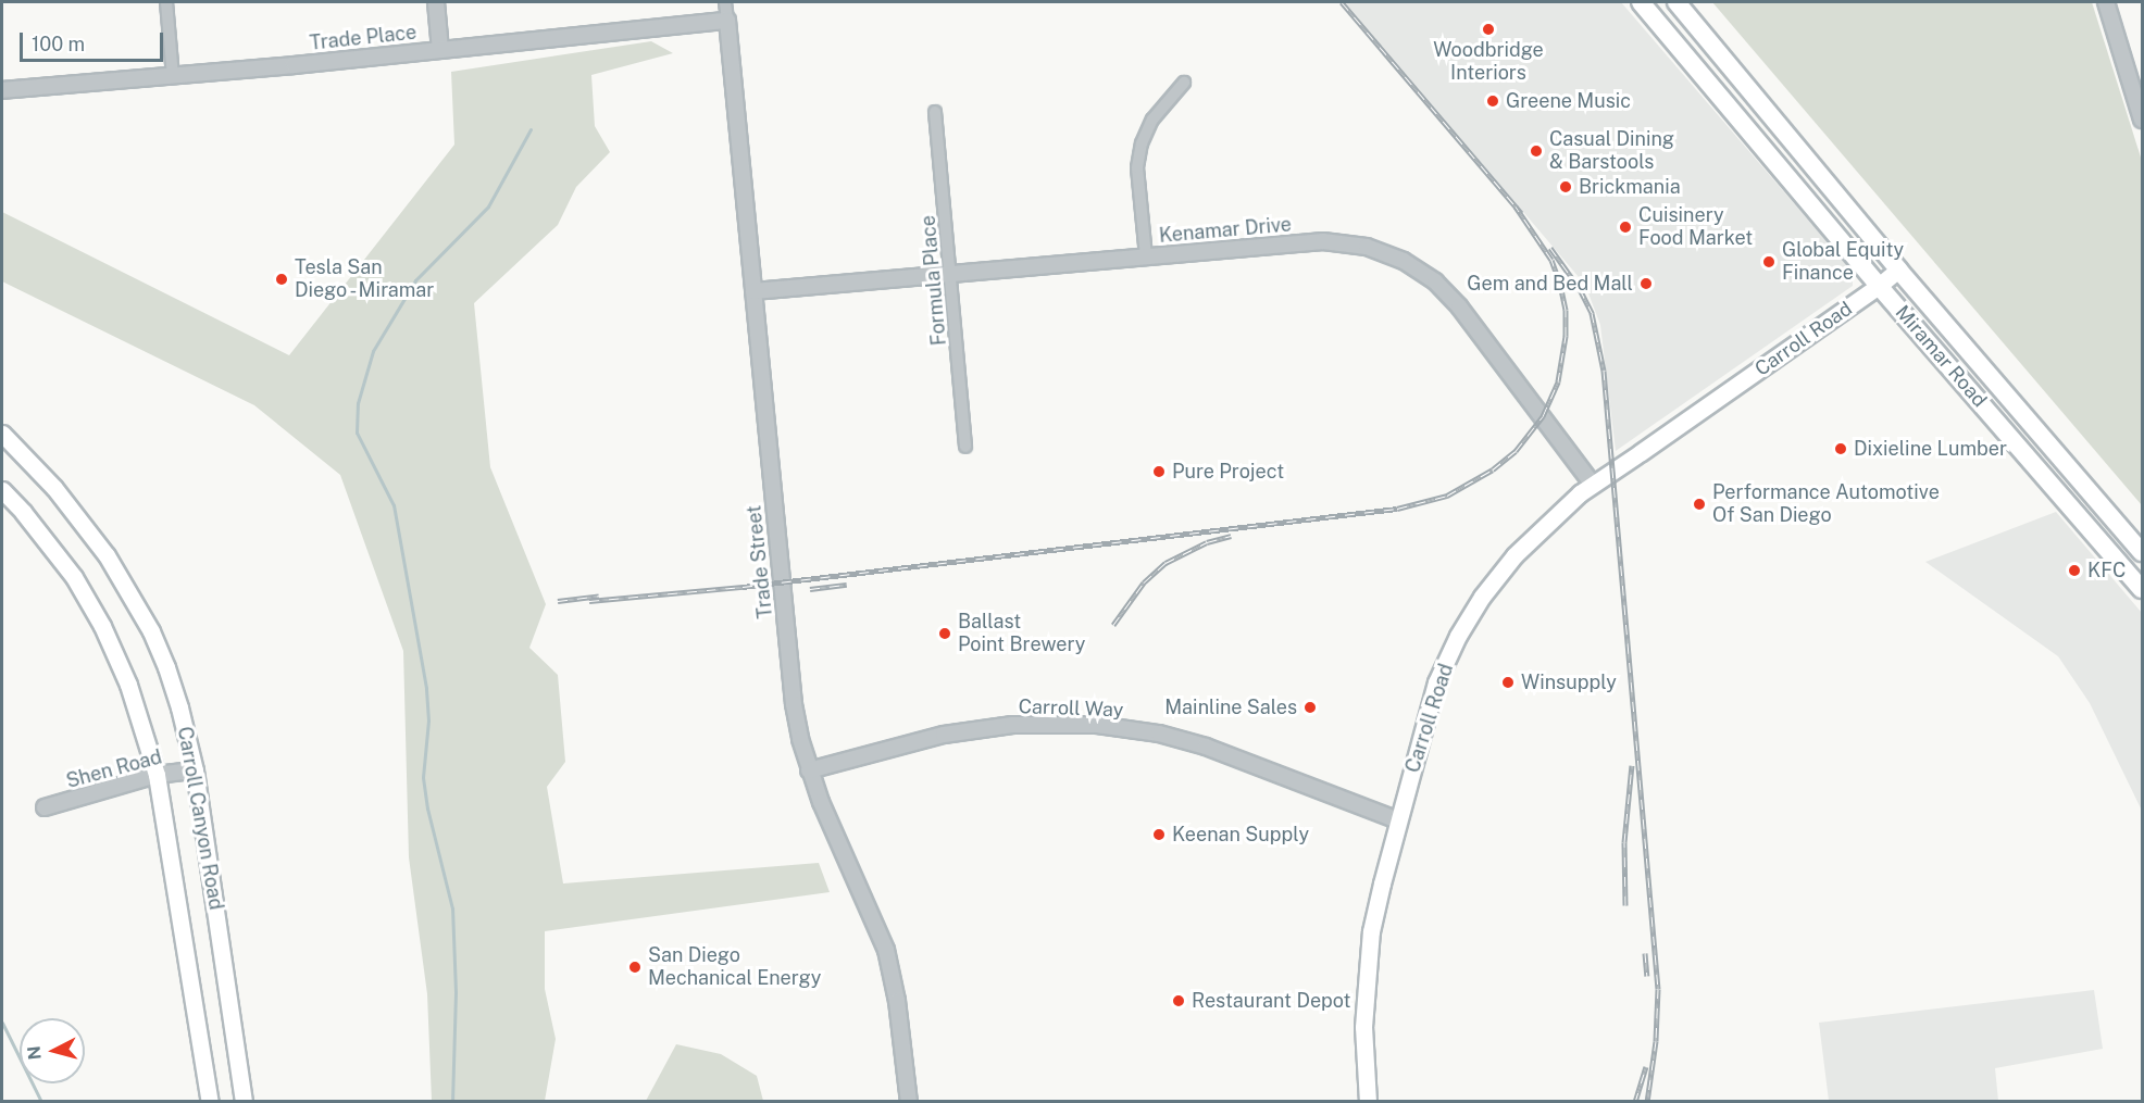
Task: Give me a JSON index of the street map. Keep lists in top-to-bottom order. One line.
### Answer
{"streets":{"main road":["Carroll Road","Miramar Road","Carroll Canyon Road"],"street":["Trade Place","Kenamar Drive","Formula Place","Trade Street","Carroll Way","Shen Road"]},"crossings":[["Trade Place","Trade Street"],["Kenamar Drive","Formula Place"],["Kenamar Drive","Carroll Road"],["Kenamar Drive","Trade Street"],["Carroll Road","Miramar Road"],["Carroll Road","Carroll Way"],["Trade Street","Carroll Way"],["Shen Road","Carroll Canyon Road"]],"places":["Woodbridge Interiors","Greene Music","Casual Dining & Barstools","Brickmania","Cuisinery Food Market","Global Equity Finance","Tesla San Diego - Miramar","Gem and Bed Mall","Dixieline Lumber","Pure Project","Performance Automotive Of San Diego","KFC","Ballast Point Brewery","Winsupply","Mainline Sales","Keenan Supply","San Diego Mechanical Energy","Restaurant Depot"],"scale_bar":"100 m","north":"left"}
